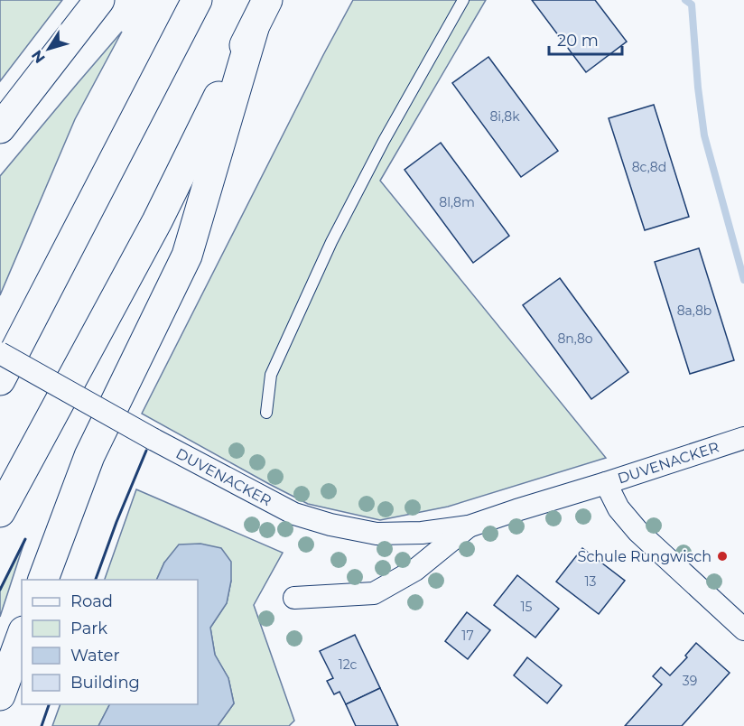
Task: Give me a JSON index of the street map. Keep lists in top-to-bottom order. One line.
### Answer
{"streets":{"street":["DUVENACKER"]},"places":["Schule Rungwisch"],"house_numbers":["8i,8k","8c,8d","8l,8m","8a,8b","8n,8o","13","15","17","12c","39"],"legend":["Road","Park","Water","Building"],"scale_bar":"20 m","north":"bottom left"}
